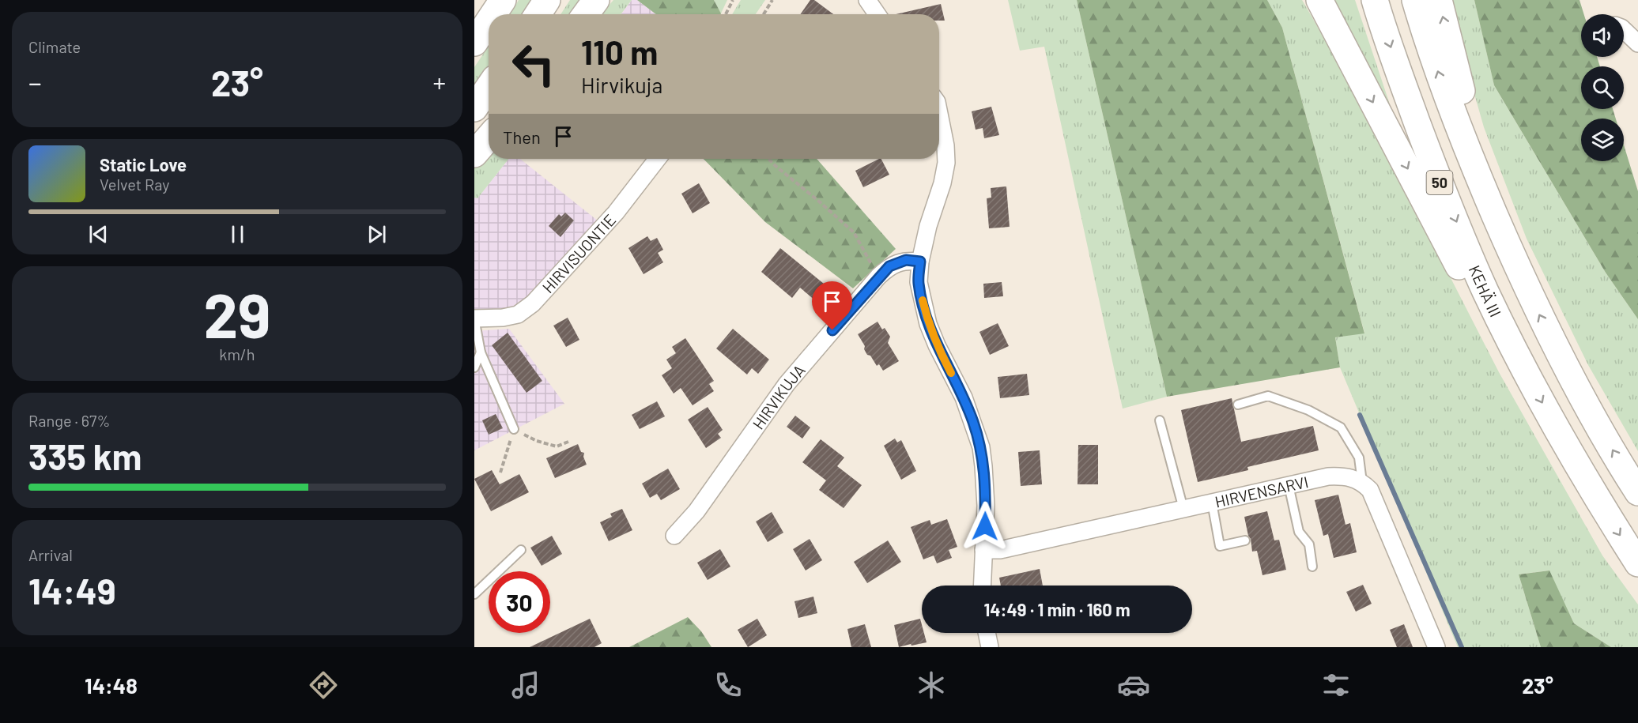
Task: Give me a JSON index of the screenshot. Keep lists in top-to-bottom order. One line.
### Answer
{"streets":{"highway":["50","KEHÄ III"],"street":["HIRVISUONTIE","HIRVIKUJA","HIRVENSARVI"]},"page":{"tile":["Climate",["29","km/h"],["Range · 67%","335 km"],["Arrival","14:49"]],"turn":["110 m","Hirvikuja"],"heat":["−","23°","+"],"then":"Then","song":["Static Love","Velvet Ray"],"limit":"30","trip":"14:49 · 1 min · 160 m","tabs":["14:48","23°"]}}
